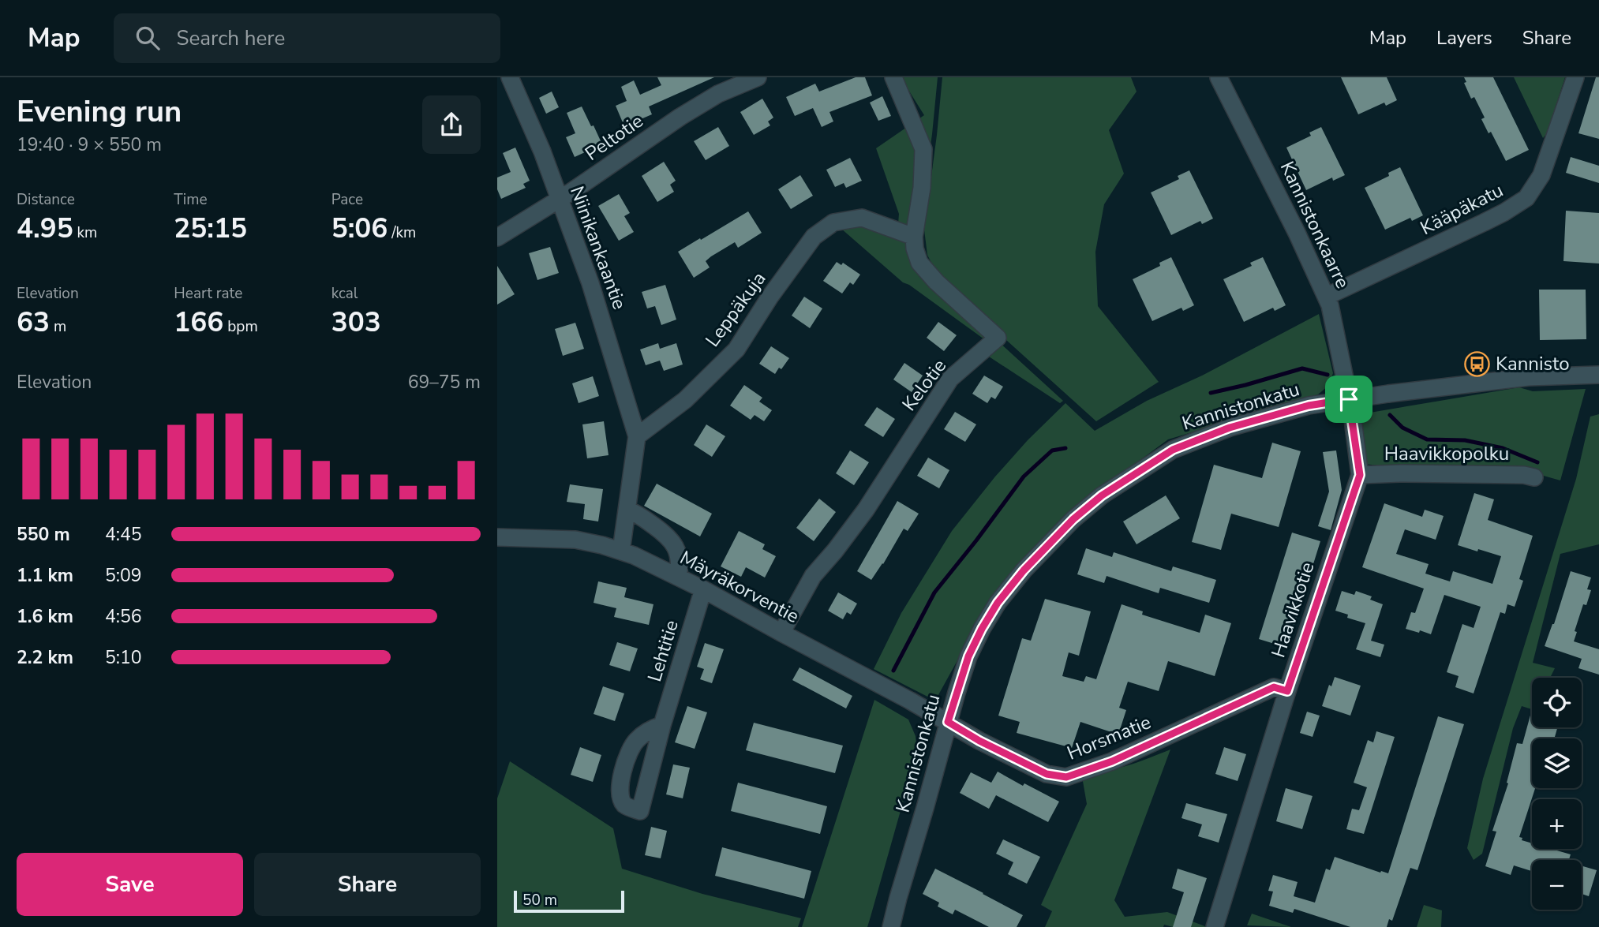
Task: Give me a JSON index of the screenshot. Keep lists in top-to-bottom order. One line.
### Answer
{"streets":{"street":["Peltotie","Kääpäkatu","Kannistonkaarre","Niinikankaantie","Leppäkuja","Kelotie","Kannistonkatu","Haavikkopolku","Mäyräkorventie","Haavikkotie","Lehtitie","Horsmatie"]},"crossings":[["Peltotie","Niinikankaantie"],["Kääpäkatu","Kannistonkaarre"],["Kannistonkaarre","Kannistonkatu"],["Kannistonkaarre","Haavikkotie"],["Niinikankaantie","Leppäkuja"],["Leppäkuja","Kelotie"],["Kelotie","Mäyräkorventie"],["Kannistonkatu","Mäyräkorventie"],["Kannistonkatu","Haavikkotie"],["Kannistonkatu","Horsmatie"],["Haavikkopolku","Haavikkotie"],["Mäyräkorventie","Lehtitie"],["Mäyräkorventie","Horsmatie"],["Haavikkotie","Horsmatie"]],"places":{"bus stop":["Kannisto"]},"scale_bar":"50 m","page":{"header":"Map","search":"Search here","nav":["Map","Layers","Share"],"heading":["Evening run","19:40 · 9 × 550 m"],"stats":[["Distance","4.95 km"],["Time","25:15"],["Pace","5:06 /km"],["Elevation","63 m"],["Heart rate","166 bpm"],["kcal","303"]],"chart":["Elevation","69–75 m"],"list":[{"name":"550 m","note":"4:45"},{"name":"1.1 km","note":"5:09"},{"name":"1.6 km","note":"4:56"},{"name":"2.2 km","note":"5:10"}],"map_buttons":["+","−"],"buttons":["Save","Share"],"scale":"50 m"}}
